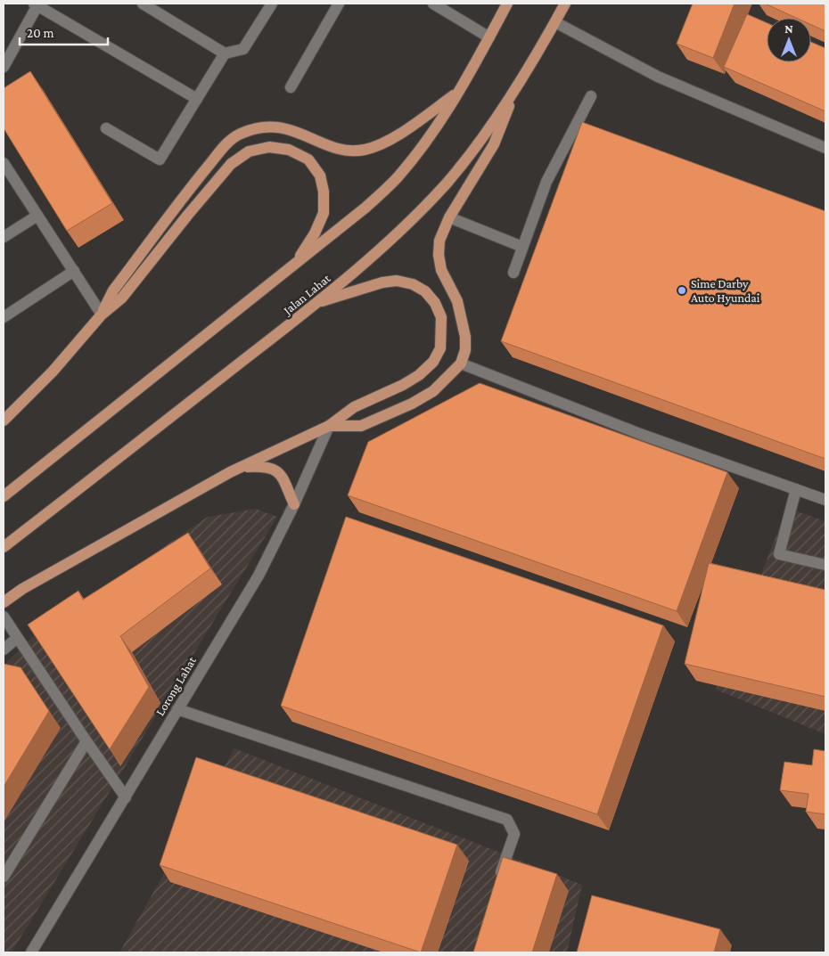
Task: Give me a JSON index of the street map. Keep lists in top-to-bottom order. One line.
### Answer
{"streets":{"main road":["Jalan Lahat"],"street":["Lorong Lahat"]},"places":["Sime Darby Auto Hyundai"],"scale_bar":"20 m","north":"top"}
